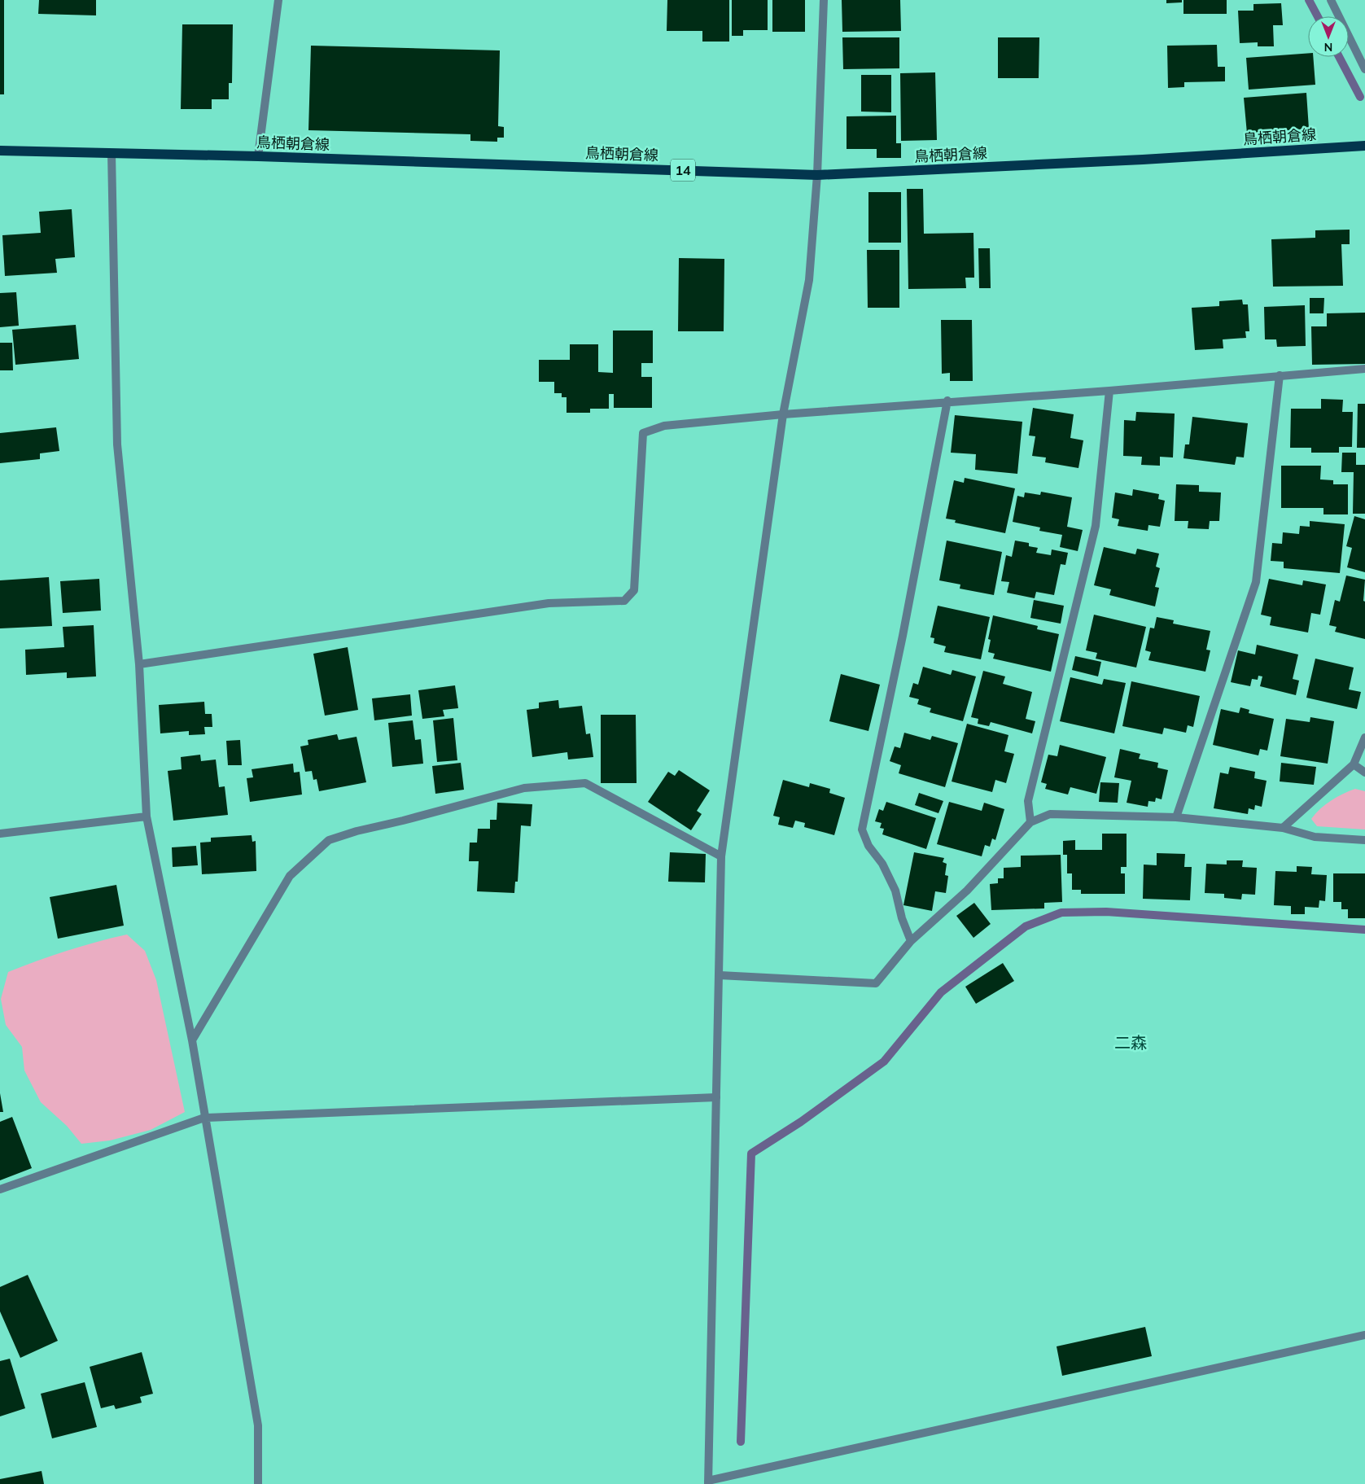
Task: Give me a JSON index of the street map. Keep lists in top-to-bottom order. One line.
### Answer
{"streets":{"main road":["鳥栖朝倉線","14"]},"districts":["二森"],"north":"bottom"}
